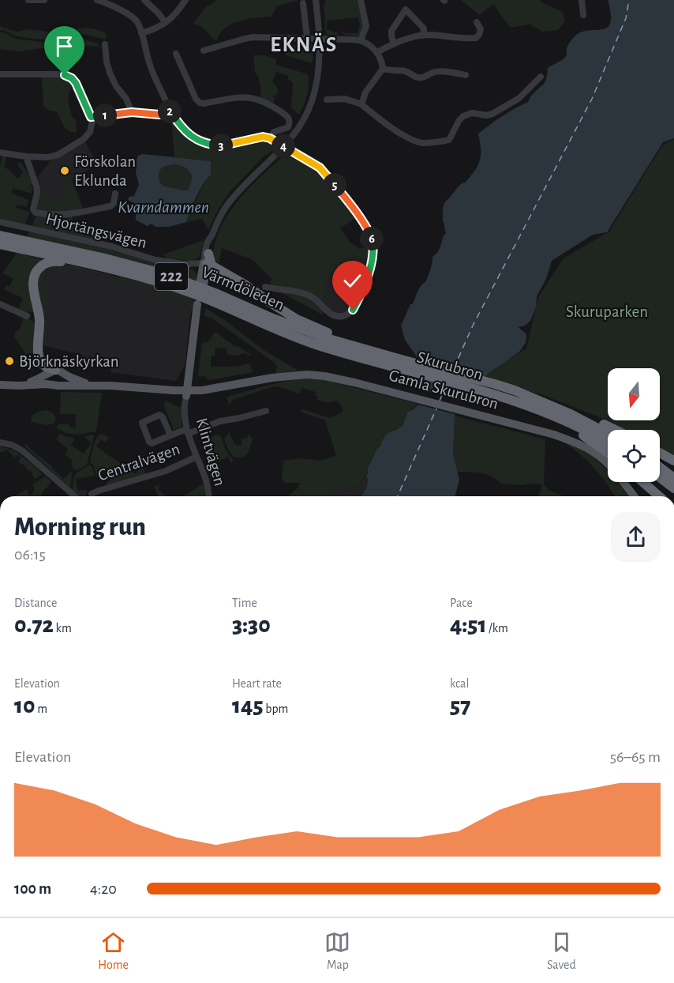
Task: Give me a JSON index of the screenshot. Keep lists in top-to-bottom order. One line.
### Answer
{"streets":{"highway":["222","Värmdöleden","Skurubron"],"main road":["Gamla Skurubron"],"street":["Hjortängsvägen","Klintvägen","Centralvägen"]},"crossings":[["222","Skurubron"],["Värmdöleden","Skurubron"],["Gamla Skurubron","Klintvägen"],["Klintvägen","Centralvägen"]],"districts":["EKNÄS"],"water":["Kvarndammen"],"parks":["Skuruparken"],"places":["Förskolan Eklunda","Björknäskyrkan"],"north":"bottom","page":{"pins":["2","1","3","4","5","6"],"heading":["Morning run","06:15"],"stats":[["Distance","0.72 km"],["Time","3:30"],["Pace","4:51 /km"],["Elevation","10 m"],["Heart rate","145 bpm"],["kcal","57"]],"chart":["Elevation","56–65 m"],"list":[{"name":"100 m","note":"4:20"}],"tabs":["Home","Map","Saved"]}}
